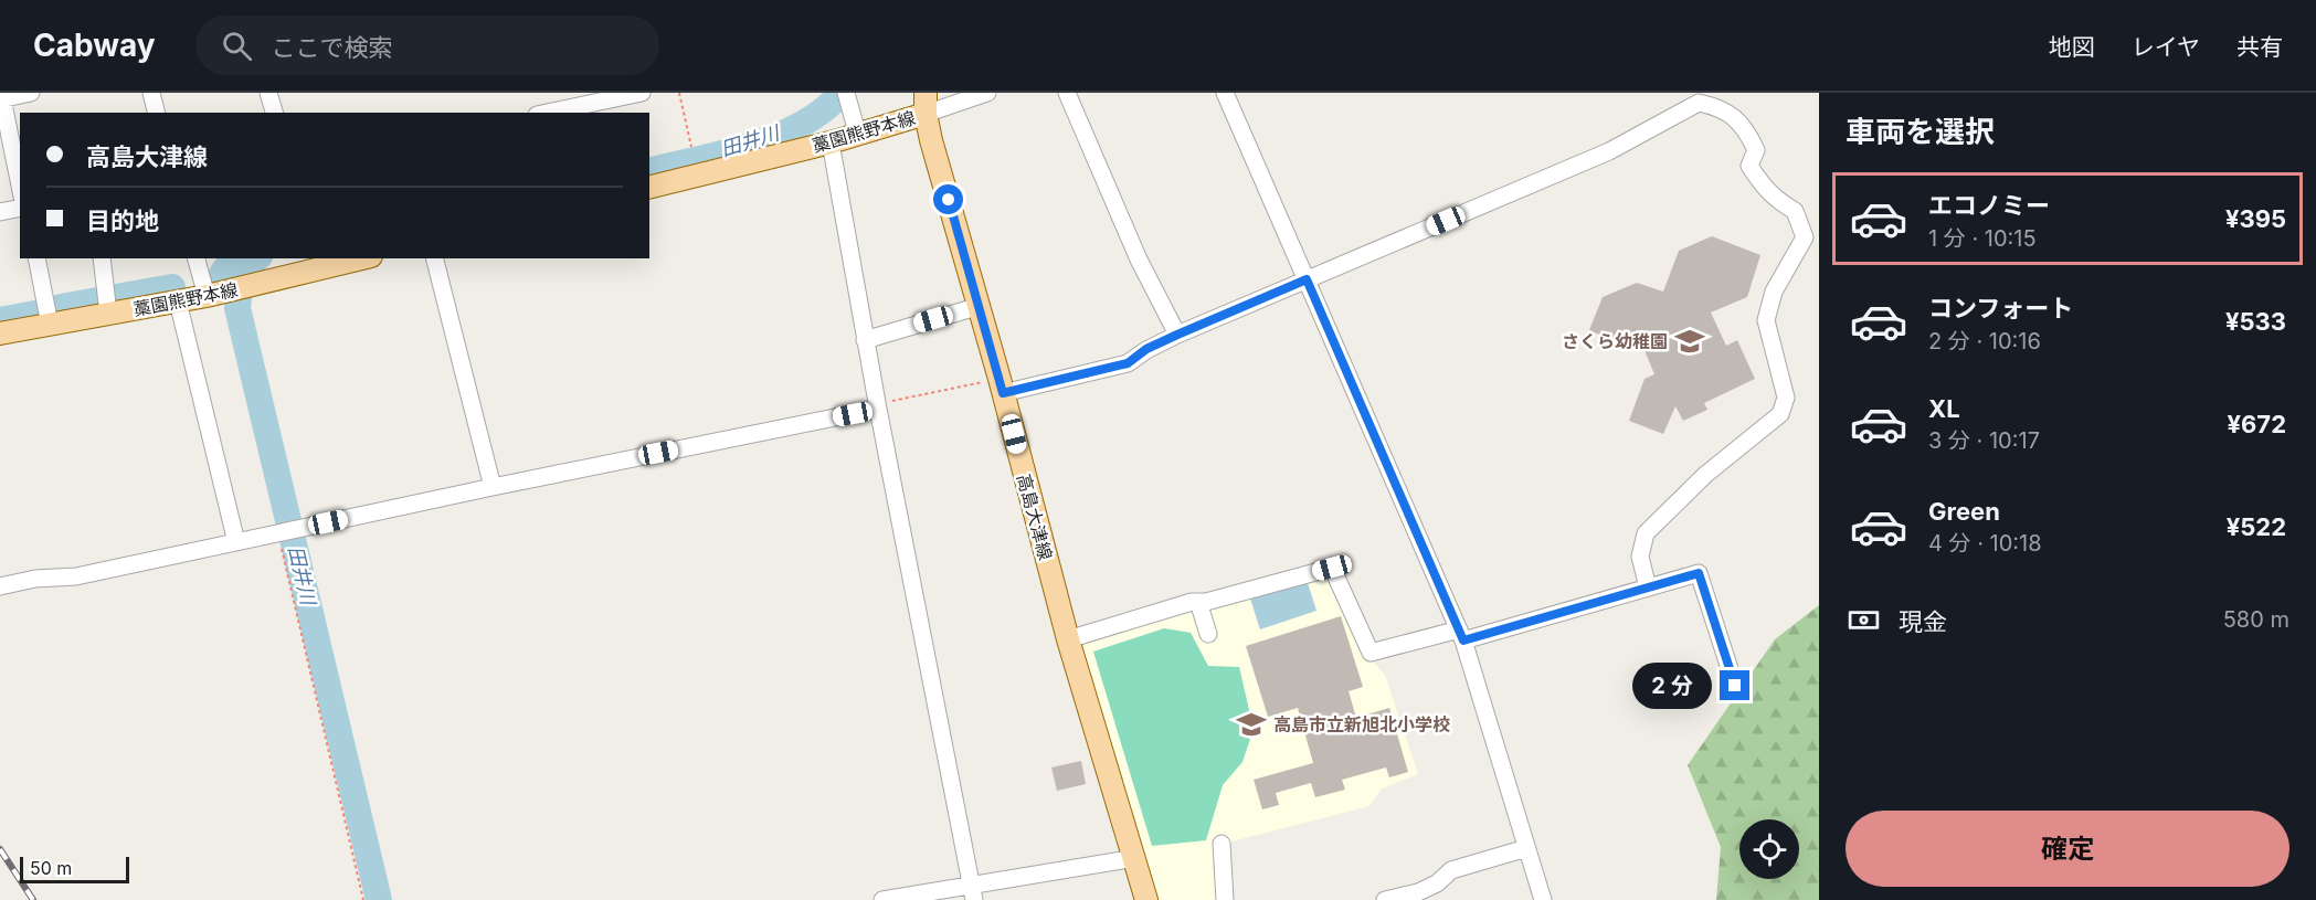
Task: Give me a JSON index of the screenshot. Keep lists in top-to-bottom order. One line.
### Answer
{"streets":{"main road":["藁園熊野本線","高島大津線"]},"crossings":[["藁園熊野本線","高島大津線"]],"water":["田井川"],"places":{"school or university":["さくら幼稚園","高島市立新旭北小学校"]},"scale_bar":"50 m","page":{"header":"Cabway","search":"ここで検索","nav":["地図","レイヤ","共有"],"heading":"車両を選択","banner":["高島大津線","目的地"],"list":[{"name":"エコノミー","note":"1 分 · 10:15","value":"¥395"},{"name":"コンフォート","note":"2 分 · 10:16","value":"¥533"},{"name":"XL","note":"3 分 · 10:17","value":"¥672"},{"name":"Green","note":"4 分 · 10:18","value":"¥522"}],"pay":["現金","580 m"],"bubble":"2 分","buttons":"確定","scale":"50 m"}}
